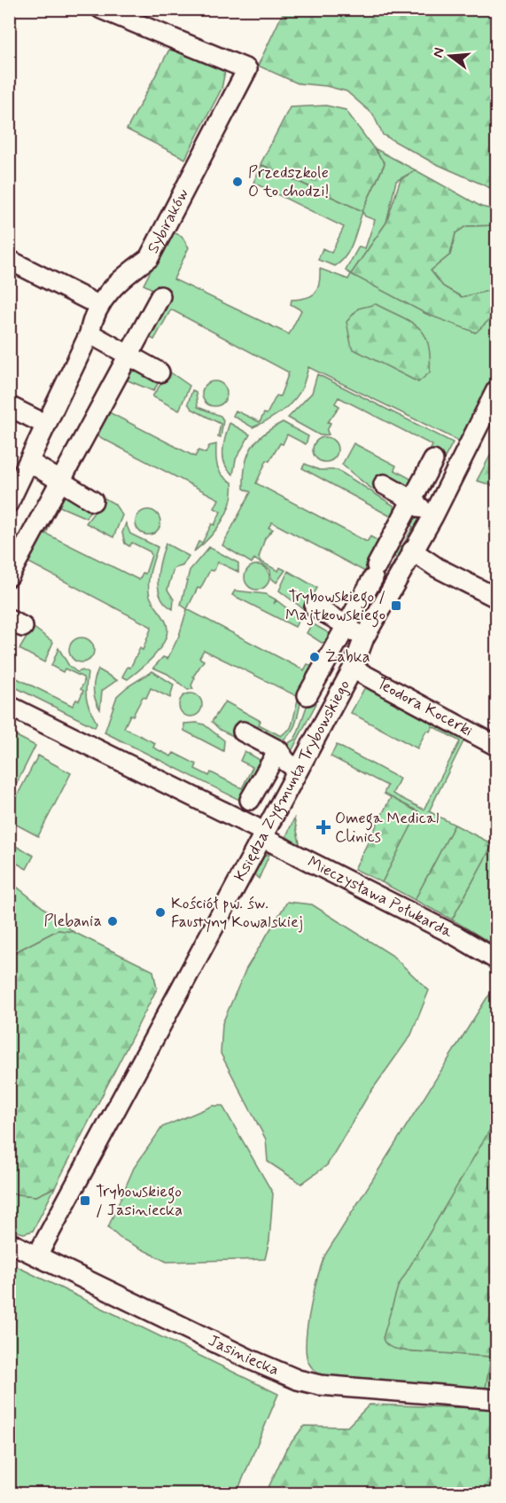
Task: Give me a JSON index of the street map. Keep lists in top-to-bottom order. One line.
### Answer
{"streets":{"street":["Sybiraków","Teodora Kocerki","Księdza Zygmunta Trybowskiego","Mieczysława Połukarda","Jasiniecka"]},"crossings":[["Teodora Kocerki","Księdza Zygmunta Trybowskiego"],["Księdza Zygmunta Trybowskiego","Mieczysława Połukarda"],["Księdza Zygmunta Trybowskiego","Jasiniecka"]],"places":{"other":["Przedszkole O to chodzi!","Żabka","Kościół pw. św. Faustyny Kowalskiej","Plebania"],"transit":["Trybowskiego / Majtkowskiego","Trybowskiego / Jasiniecka"],"health":["Omega Medical Clinics"]},"north":"left"}
